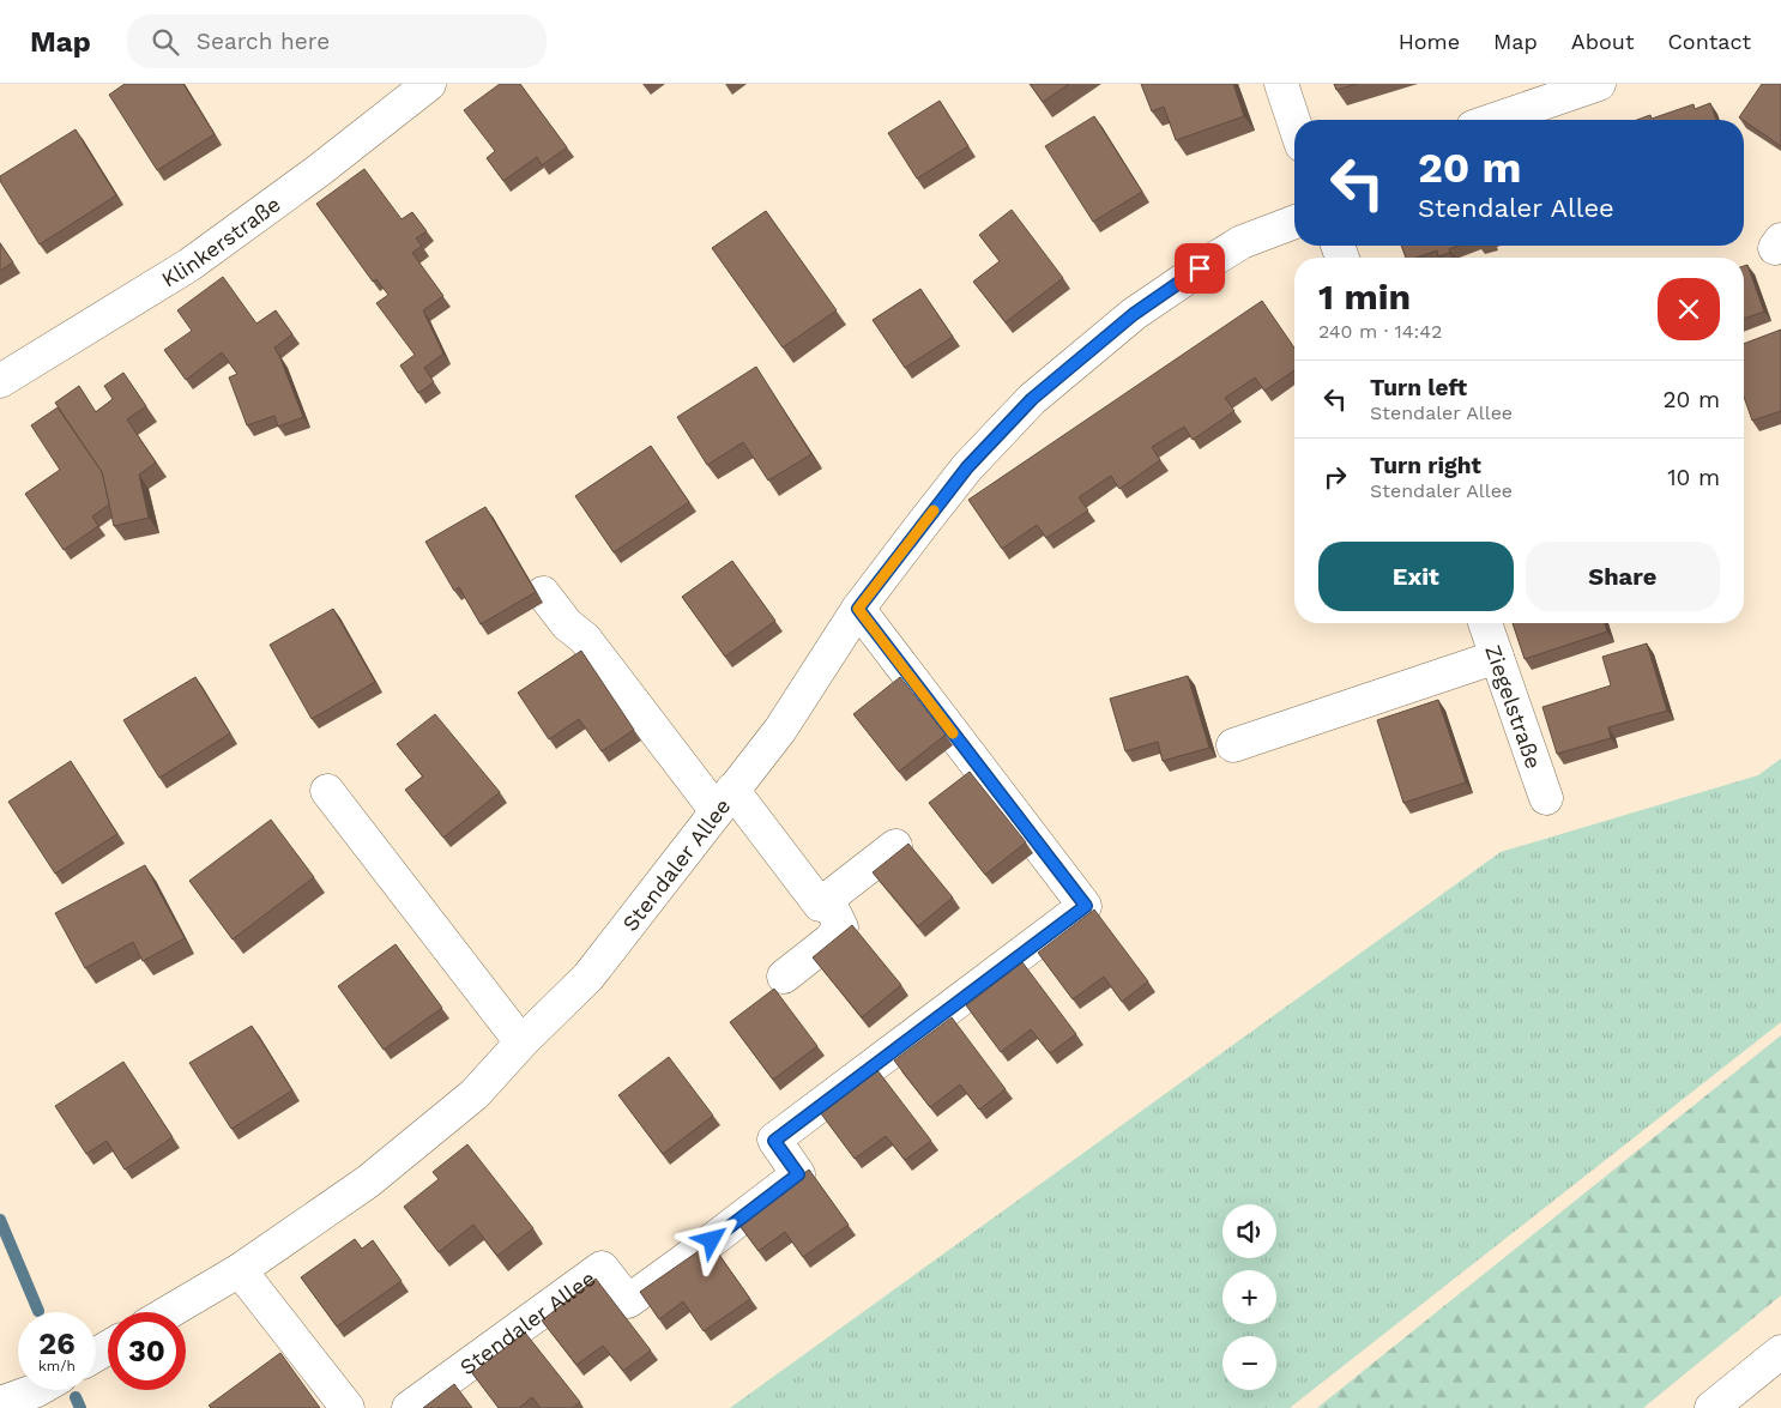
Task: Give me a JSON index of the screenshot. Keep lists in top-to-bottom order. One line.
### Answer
{"streets":{"main road":["Klinkerstraße","Ziegelstraße","Stendaler Allee"]},"page":{"header":"Map","search":"Search here","nav":["Home","Map","About","Contact"],"turn":["20 m","Stendaler Allee"],"heading":["1 min","240 m · 14:42"],"list":[{"name":"Turn left","note":"Stendaler Allee","value":"20 m"},{"name":"Turn right","note":"Stendaler Allee","value":"10 m"}],"buttons":["Exit","Share"],"map_buttons":["+","−"],"speed":"26 km/h","limit":"30"}}
